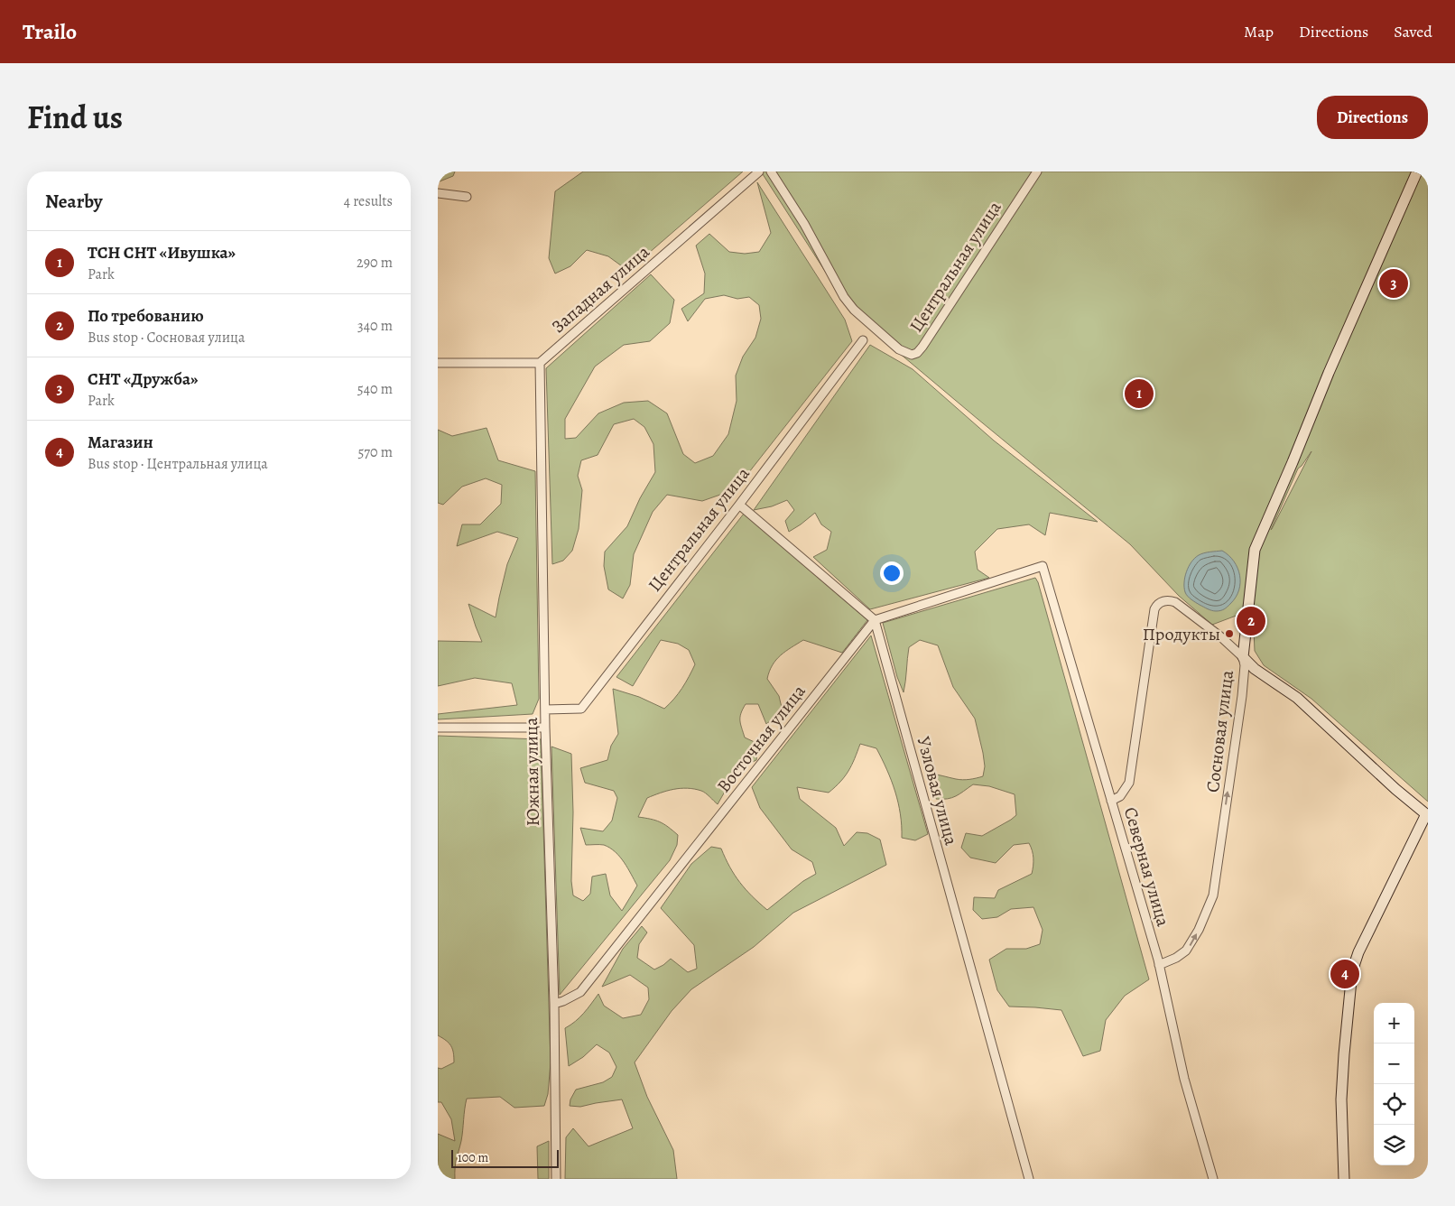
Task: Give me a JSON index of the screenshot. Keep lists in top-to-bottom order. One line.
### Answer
{"streets":{"street":["Центральная улица","Западная улица","Сосновая улица","Восточная улица","Южная улица","Узловая улица","Северная улица"]},"crossings":[["Центральная улица","Южная улица"],["Западная улица","Южная улица"],["Сосновая улица","Северная улица"],["Восточная улица","Южная улица"],["Восточная улица","Узловая улица"],["Восточная улица","Северная улица"],["Узловая улица","Северная улица"]],"one_way":["Сосновая улица"],"places":["Продукты"],"scale_bar":"100 m","page":{"header":"Trailo","nav":["Map","Directions","Saved"],"title":"Find us","buttons":"Directions","heading":["Nearby","4 results"],"list":[{"mark":"1","name":"ТСН СНТ «Ивушка»","note":"Park","value":"290 m"},{"mark":"2","name":"По требованию","note":"Bus stop · Сосновая улица","value":"340 m"},{"mark":"3","name":"СНТ «Дружба»","note":"Park","value":"540 m"},{"mark":"4","name":"Магазин","note":"Bus stop · Центральная улица","value":"570 m"}],"pins":["3","1","2","4"],"map_buttons":["+","−"],"scale":"100 m"}}
